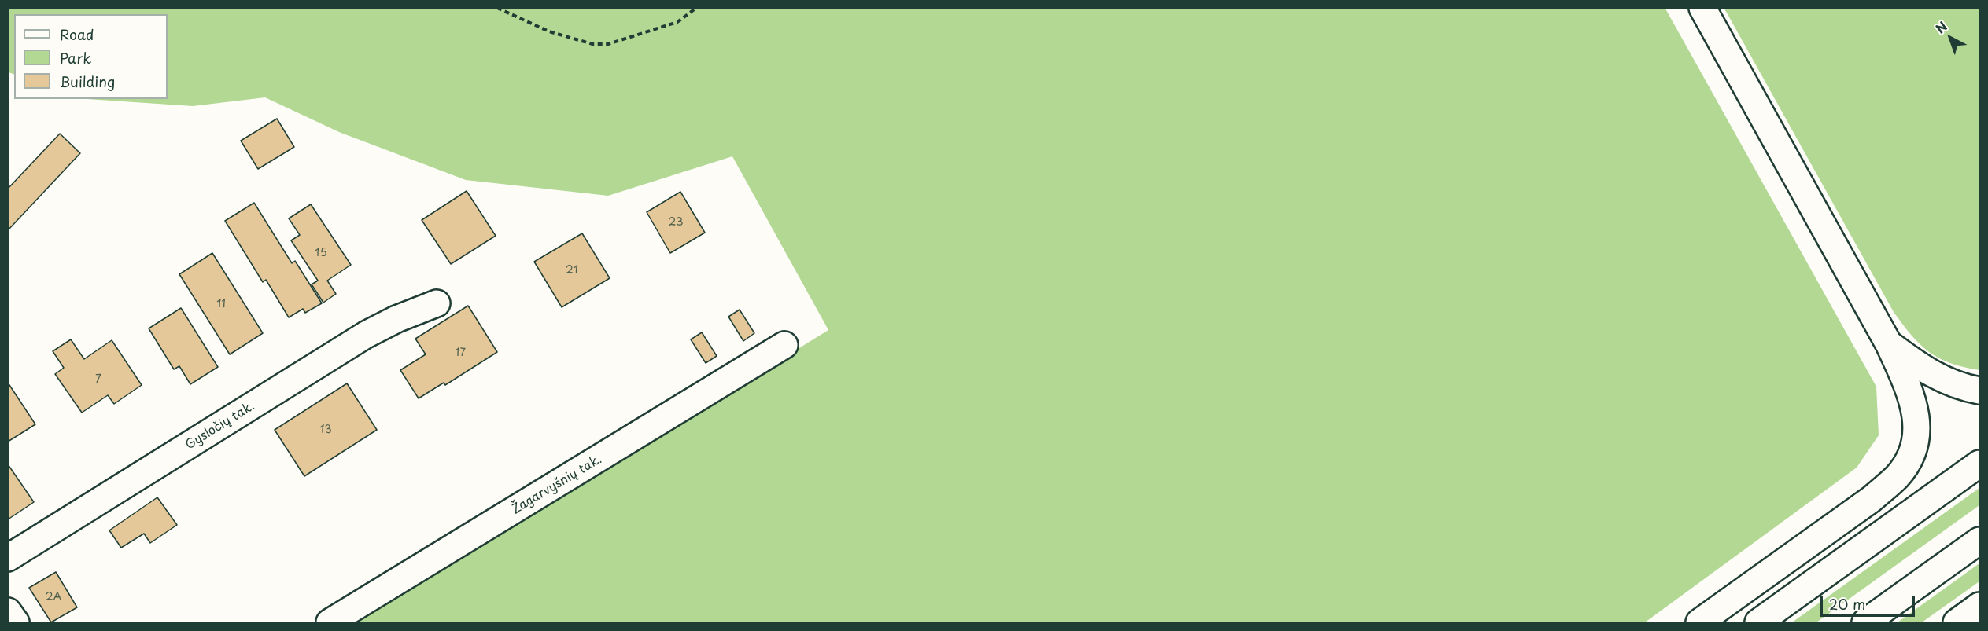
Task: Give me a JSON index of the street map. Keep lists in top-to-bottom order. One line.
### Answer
{"streets":{"main road":["Gysločių tak.","Žagarvyšnių tak."]},"house_numbers":["23","15","21","11","17","7","13","2A"],"legend":["Road","Park","Building"],"scale_bar":"20 m","north":"top left"}
